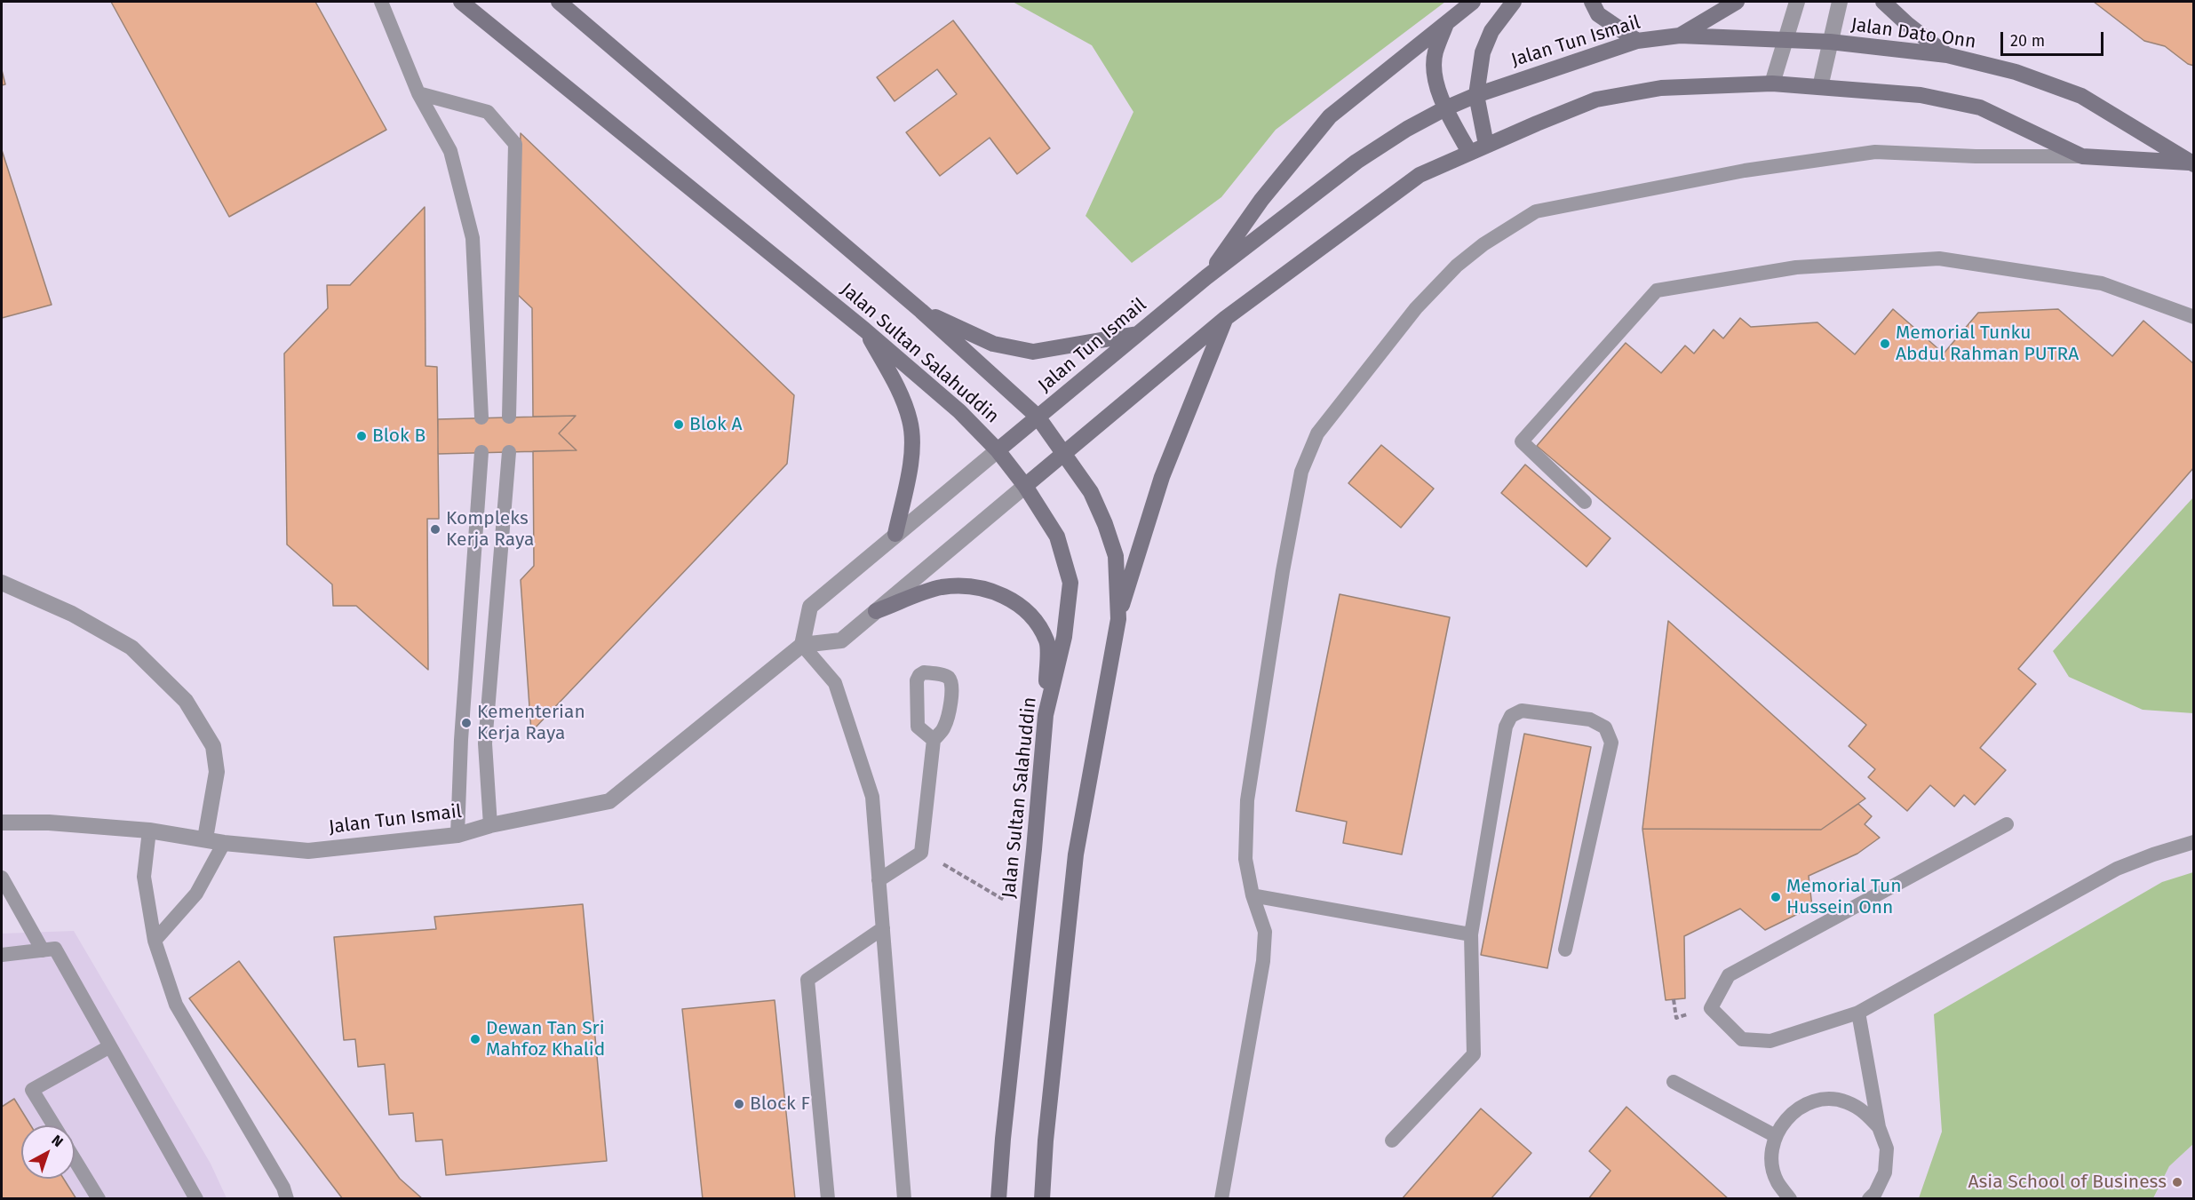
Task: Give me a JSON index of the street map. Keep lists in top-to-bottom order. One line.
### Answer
{"streets":{"street":["Jalan Dato Onn","Jalan Tun Ismail","Jalan Sultan Salahuddin"]},"crossings":[["Jalan Dato Onn","Jalan Tun Ismail"],["Jalan Tun Ismail","Jalan Sultan Salahuddin"]],"places":["Memorial Tunku Abdul Rahman PUTRA","Blok A","Blok B","Kompleks Kerja Raya","Kementerian Kerja Raya","Memorial Tun Hussein Onn","Dewan Tan Sri Mahfoz Khalid","Block F","Asia School of Business"],"scale_bar":"20 m","north":"top right"}
